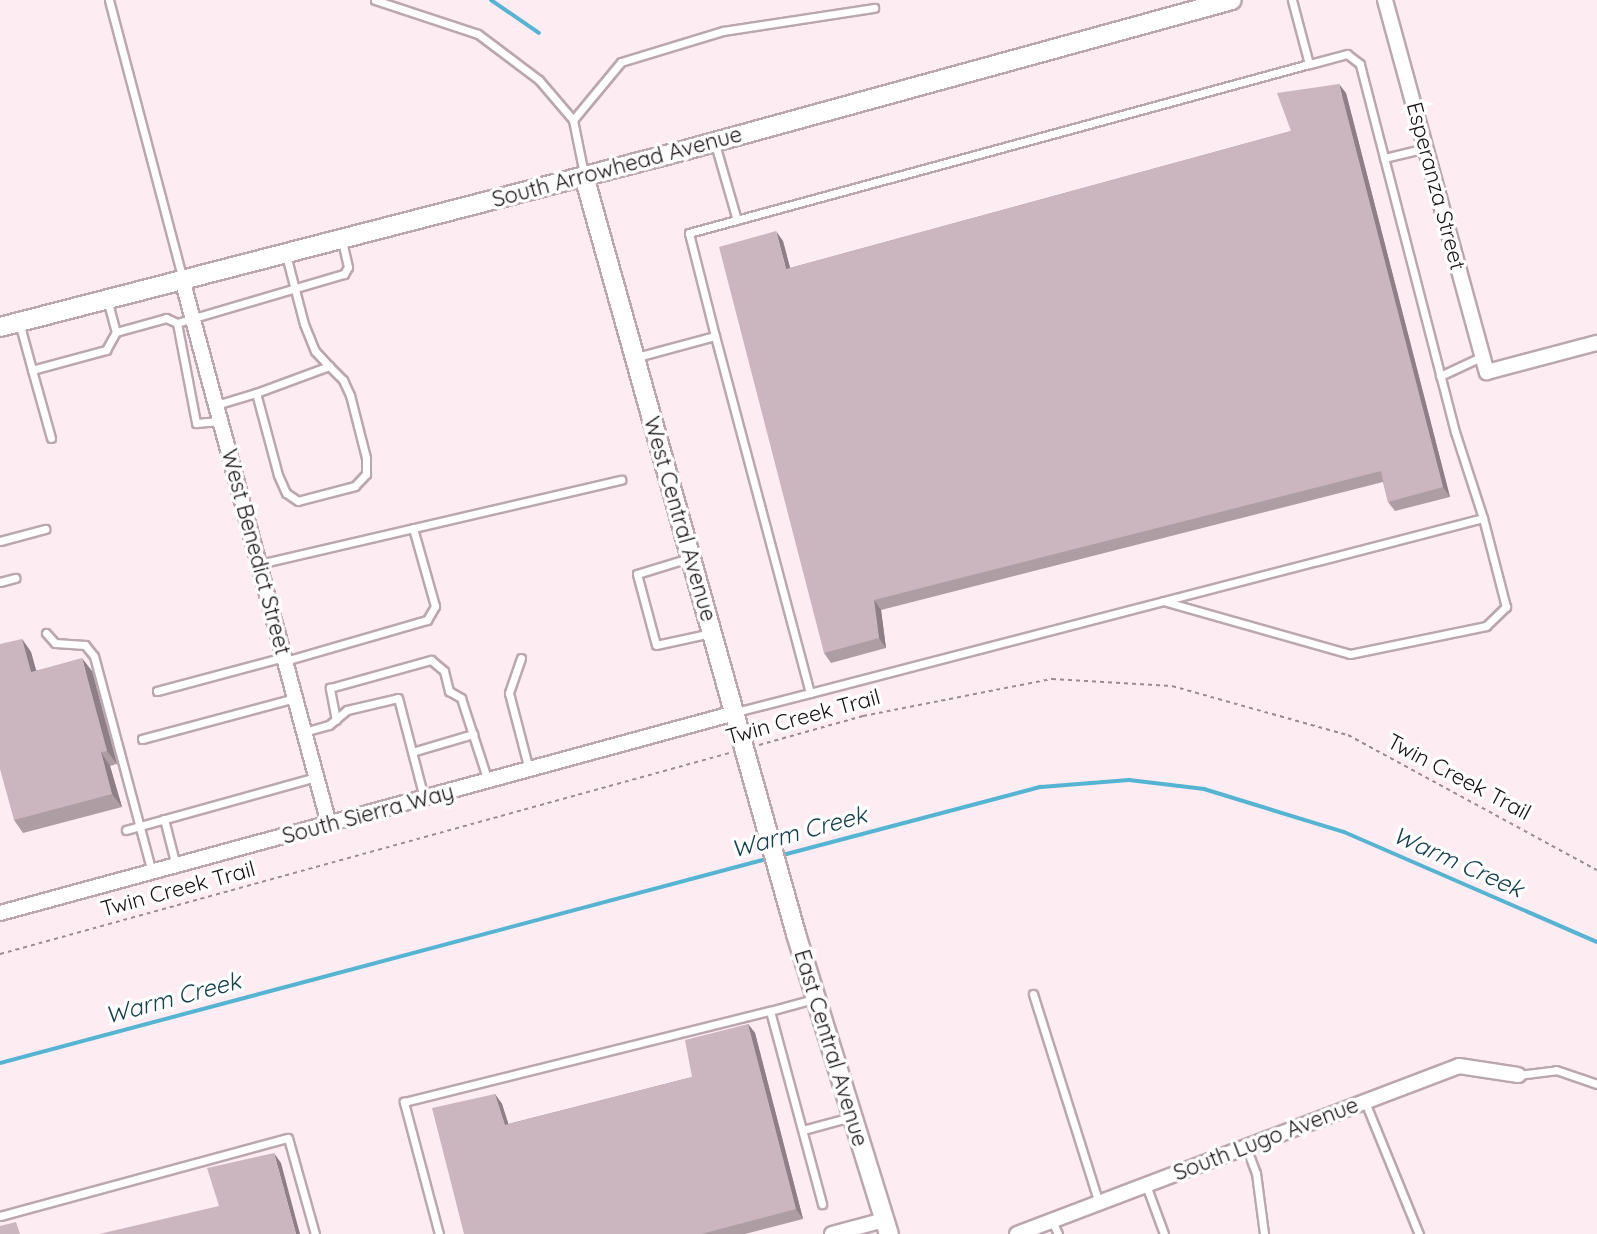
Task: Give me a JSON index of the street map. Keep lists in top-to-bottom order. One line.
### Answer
{"streets":{"street":["South Arrowhead Avenue","Esperanza Street","West Central Avenue","West Benedict Street","South Sierra Way","East Central Avenue","South Lugo Avenue"],"path":["Twin Creek Trail"]},"crossings":[["South Arrowhead Avenue","West Central Avenue"],["South Arrowhead Avenue","West Benedict Street"],["West Central Avenue","Twin Creek Trail"],["West Central Avenue","South Sierra Way"],["West Central Avenue","East Central Avenue"],["West Benedict Street","South Sierra Way"]],"water":["Warm Creek"]}
